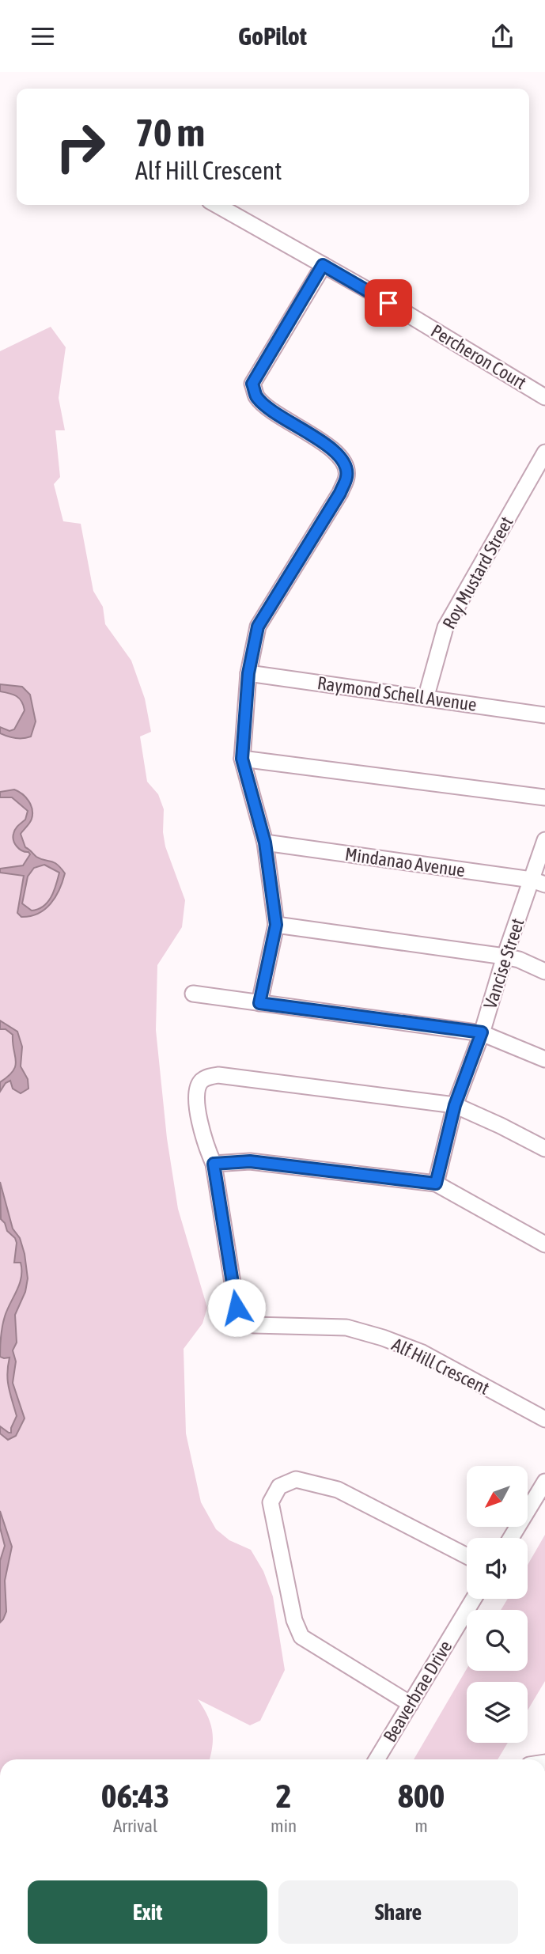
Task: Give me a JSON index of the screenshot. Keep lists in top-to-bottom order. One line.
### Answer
{"streets":{"street":["Percheron Court","Roy Mustard Street","Raymond Schell Avenue","Mindanao Avenue","Vancise Street","Alf Hill Crescent","Beaverbrae Drive"]},"crossings":[["Roy Mustard Street","Raymond Schell Avenue"],["Mindanao Avenue","Vancise Street"]],"north":"bottom left","page":{"header":"GoPilot","turn":["70 m","Alf Hill Crescent"],"eta":["06:43","Arrival","2","min","800","m"],"buttons":["Exit","Share"]}}
